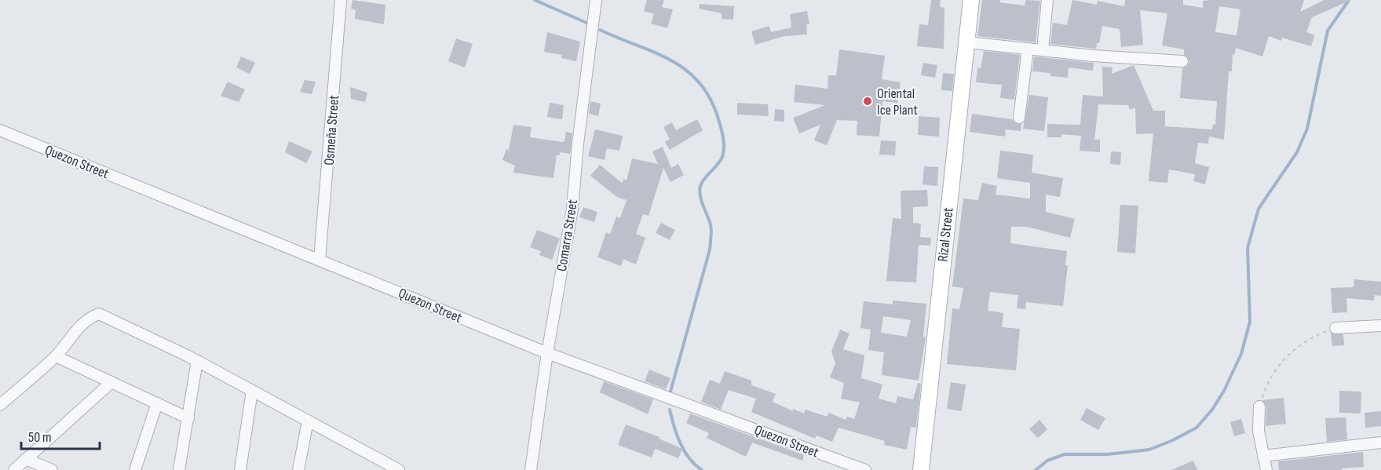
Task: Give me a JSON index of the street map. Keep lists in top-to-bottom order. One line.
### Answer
{"streets":{"street":["Osmeña Street","Quezon Street","Rizal Street","Comarra Street"]},"crossings":[["Osmeña Street","Quezon Street"],["Quezon Street","Comarra Street"]],"places":["Oriental Ice Plant"],"scale_bar":"50 m"}
